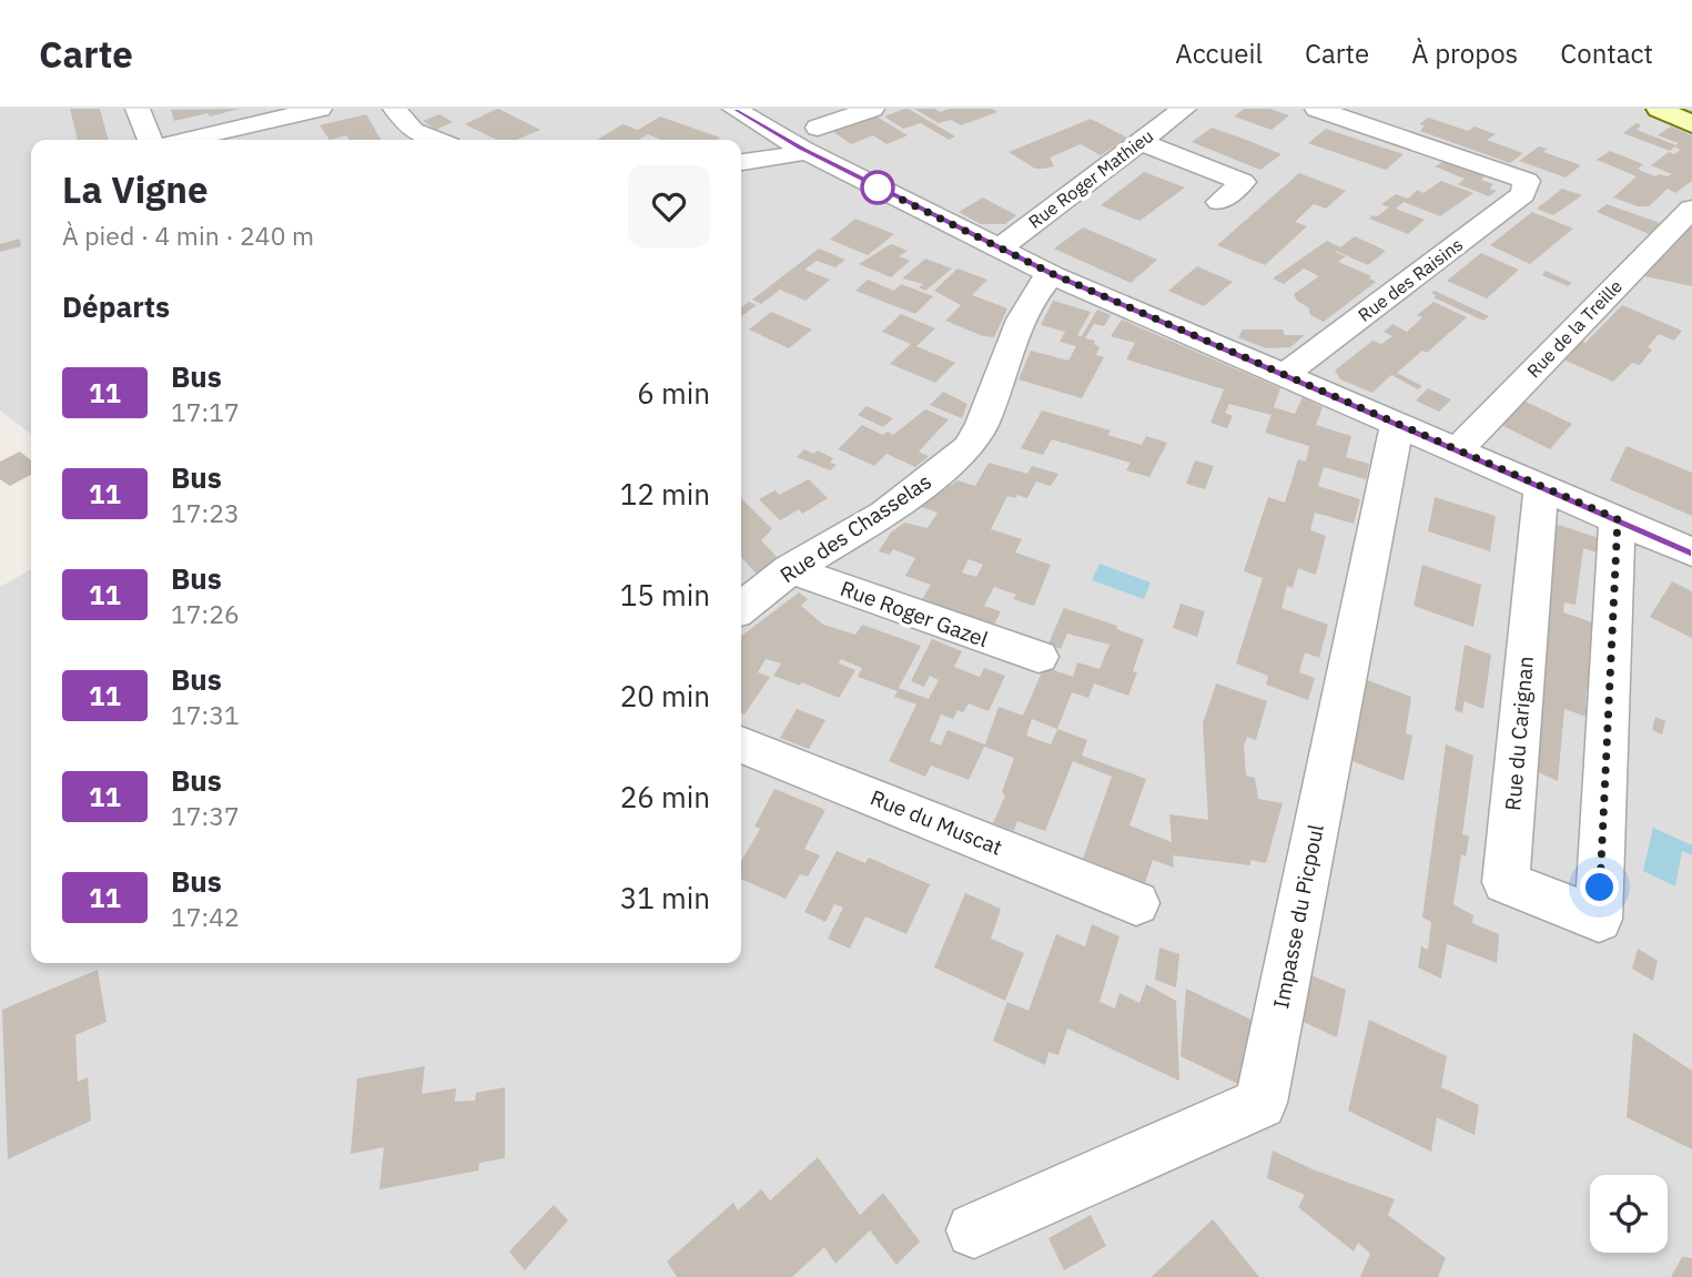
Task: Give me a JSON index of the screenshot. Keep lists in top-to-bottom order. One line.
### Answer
{"streets":{"street":["Rue Roger Mathieu","Rue des Raisins","Rue de la Treille","Rue des Chasselas","Rue Roger Gazel","Rue du Carignan","Rue du Muscat","Impasse du Picpoul"]},"crossings":[["Rue des Chasselas","Rue Roger Gazel"]],"lines":["bus line 11"],"page":{"header":"Carte","nav":["Accueil","Carte","À propos","Contact"],"heading":[["La Vigne","À pied · 4 min · 240 m"],"Départs"],"list":[{"mark":"11","name":"Bus","note":"17:17","value":"6 min"},{"mark":"11","name":"Bus","note":"17:23","value":"12 min"},{"mark":"11","name":"Bus","note":"17:26","value":"15 min"},{"mark":"11","name":"Bus","note":"17:31","value":"20 min"},{"mark":"11","name":"Bus","note":"17:37","value":"26 min"},{"mark":"11","name":"Bus","note":"17:42","value":"31 min"}]}}
